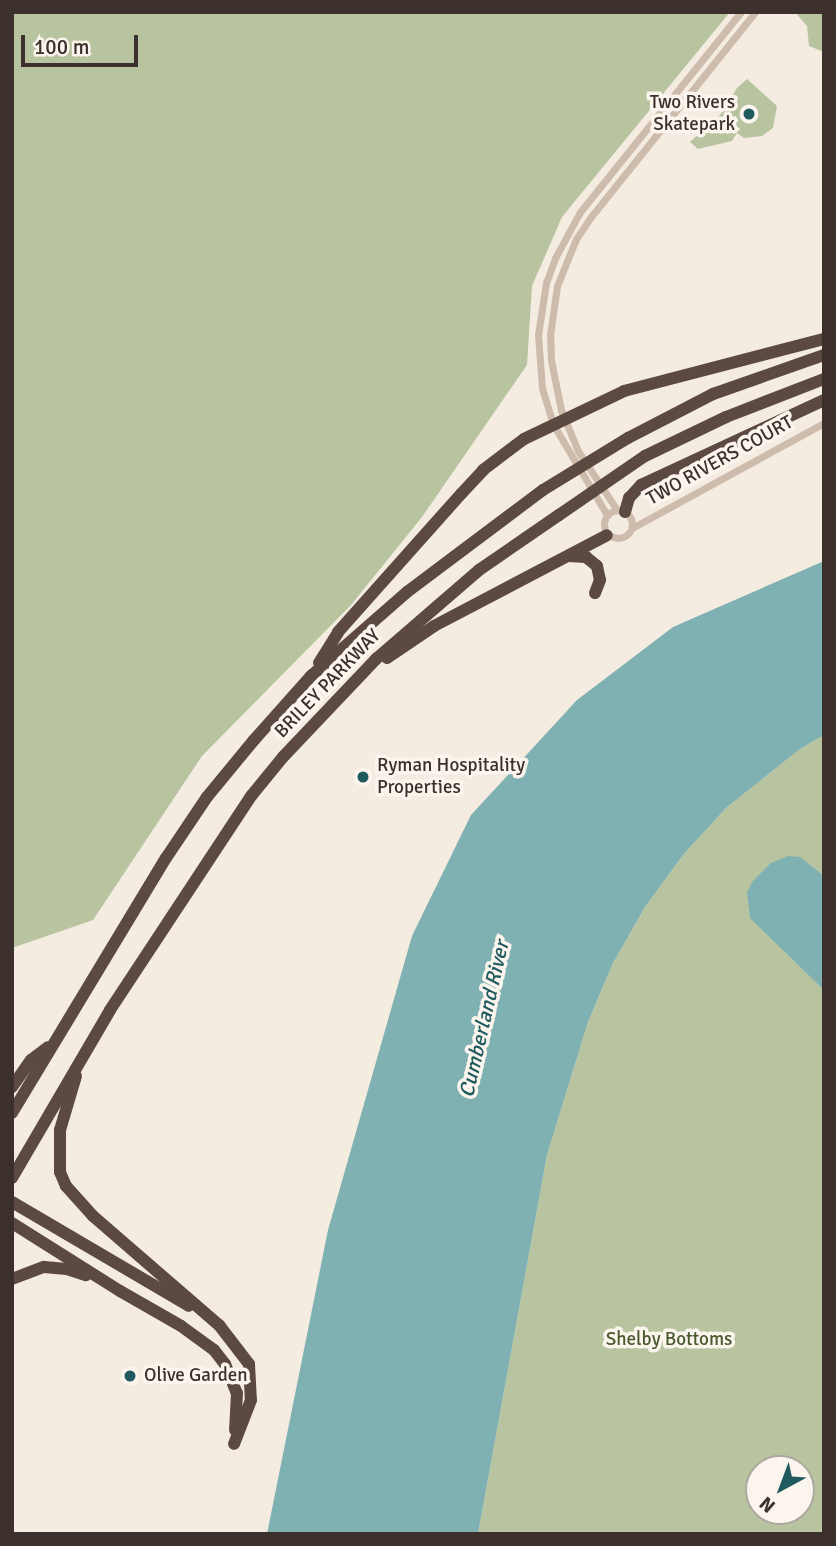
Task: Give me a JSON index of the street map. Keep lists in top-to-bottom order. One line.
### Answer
{"streets":{"highway":["BRILEY PARKWAY"],"street":["TWO RIVERS COURT"]},"water":["Cumberland River"],"parks":["Shelby Bottoms"],"places":["Two Rivers Skatepark","Ryman Hospitality Properties","Olive Garden"],"scale_bar":"100 m","north":"bottom left"}
